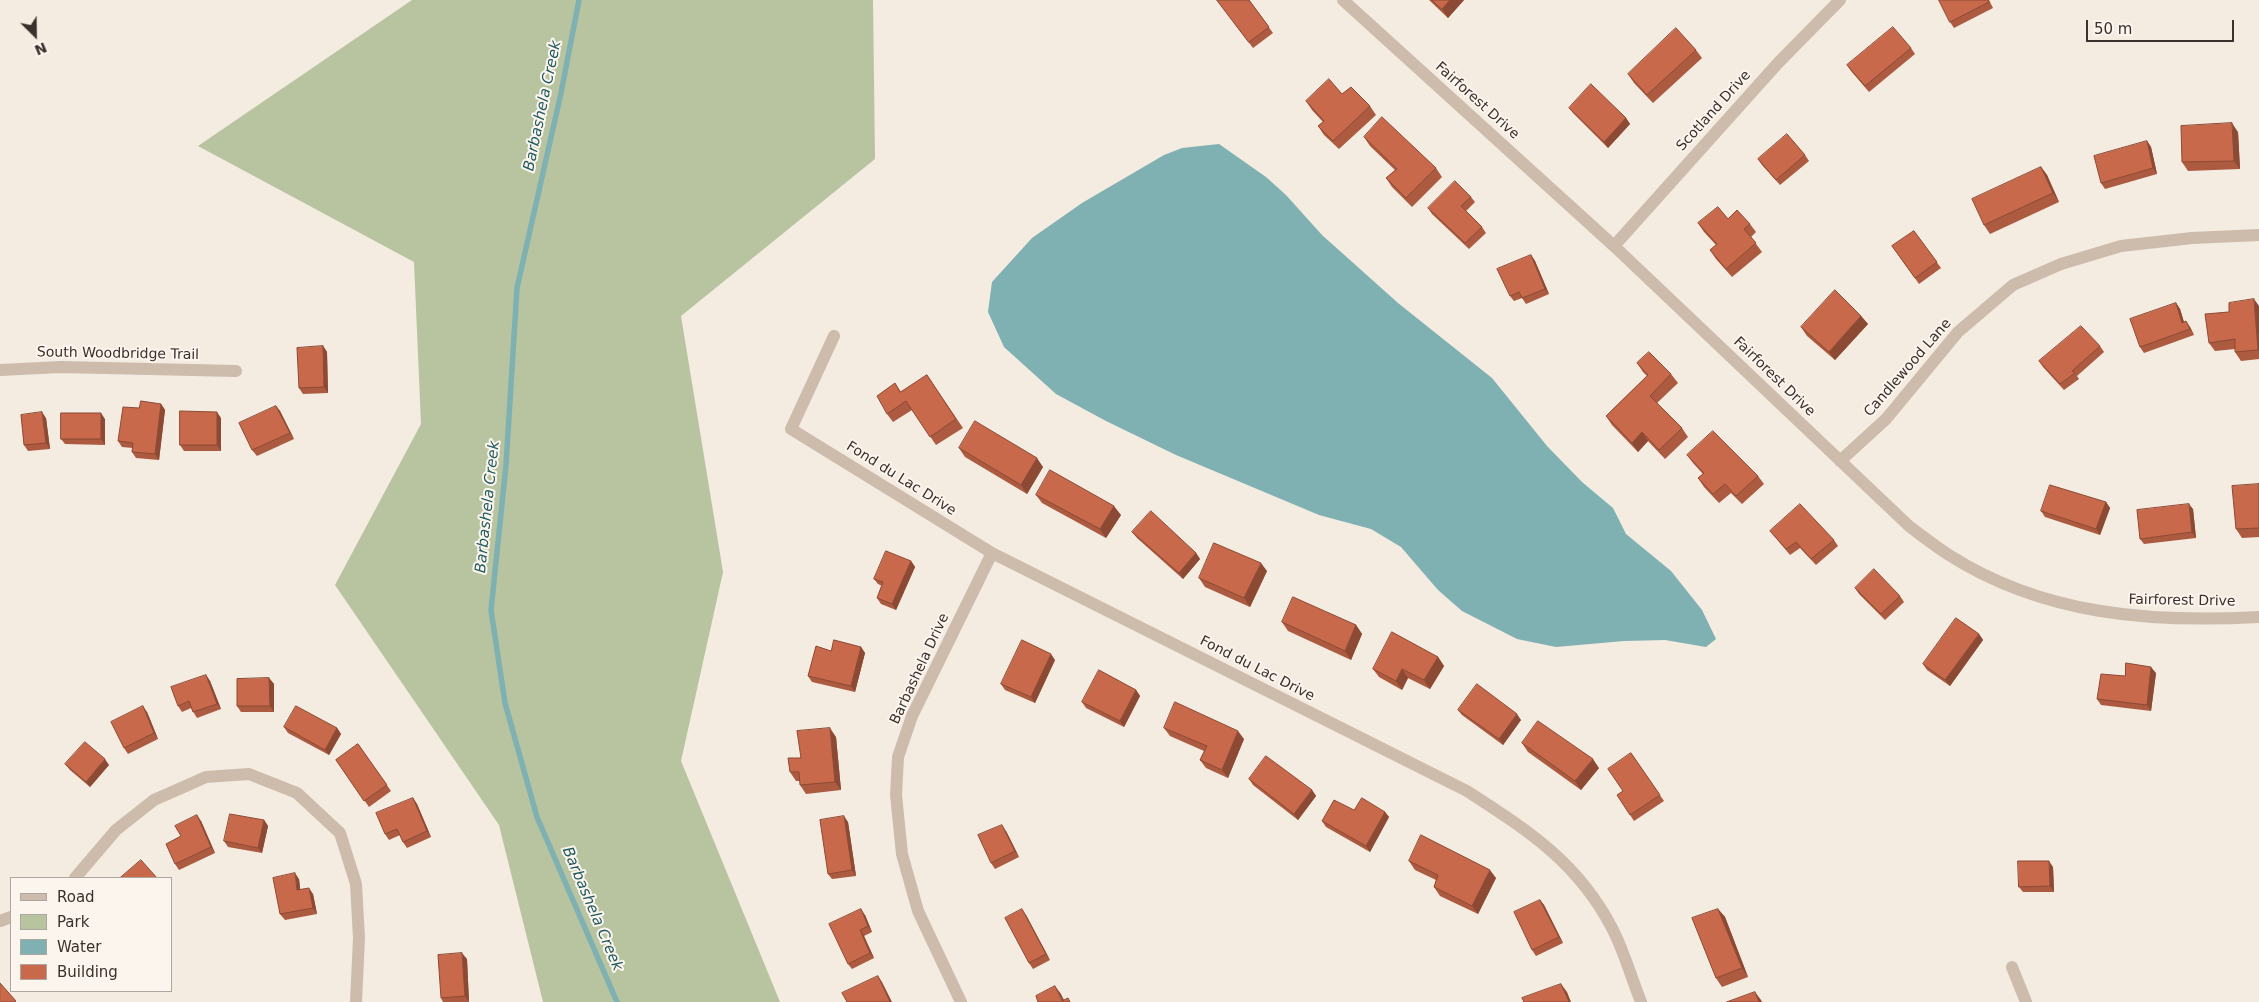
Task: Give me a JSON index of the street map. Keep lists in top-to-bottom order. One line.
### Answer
{"streets":{"street":["Fairforest Drive","Scotland Drive","South Woodbridge Trail","Candlewood Lane","Fond du Lac Drive","Barbashela Drive"]},"crossings":[["Fairforest Drive","Scotland Drive"],["Fairforest Drive","Candlewood Lane"],["Fond du Lac Drive","Barbashela Drive"]],"water":["Barbashela Creek"],"legend":["Road","Park","Water","Building"],"scale_bar":"50 m","north":"bottom right"}
